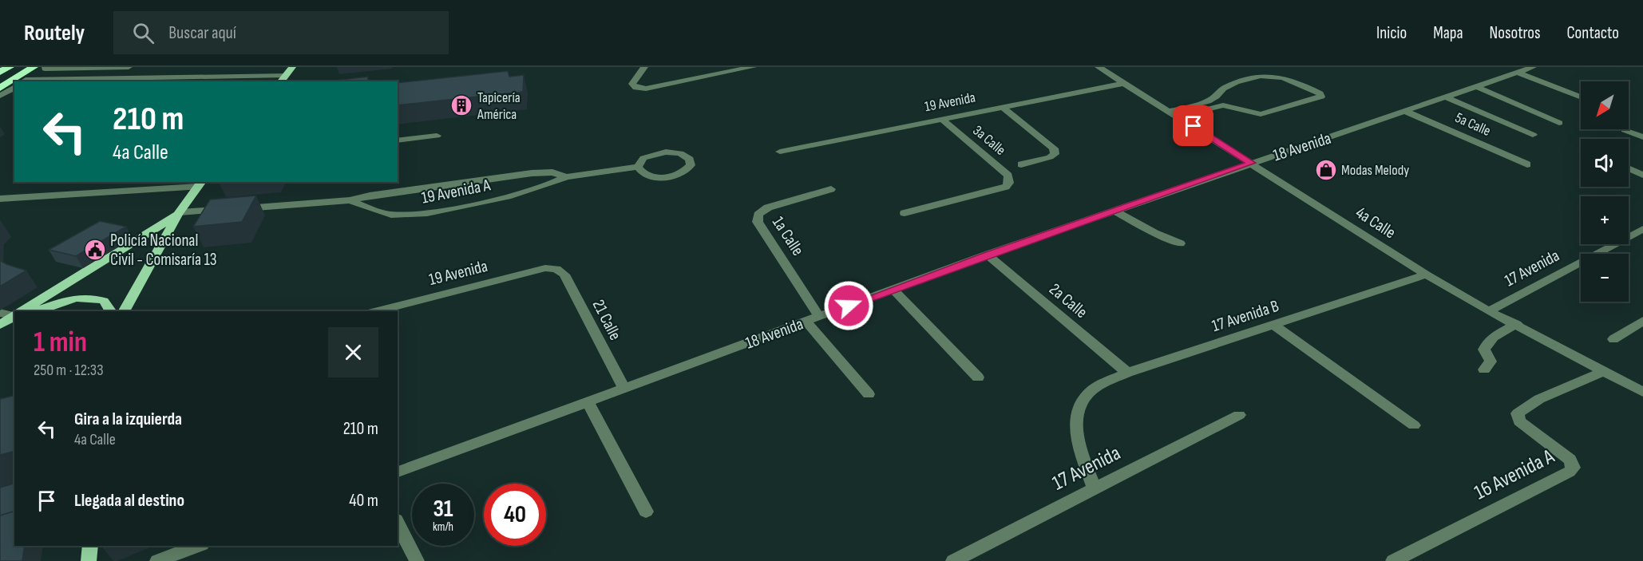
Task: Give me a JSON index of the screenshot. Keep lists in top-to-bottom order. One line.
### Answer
{"streets":{"street":["19 Avenida","5a Calle","3a Calle","18 Avenida","19 Avenida A","4a Calle","1a Calle","17 Avenida","2a Calle","17 Avenida B","21 Calle","16 Avenida A"]},"crossings":[["19 Avenida","3a Calle"],["19 Avenida","4a Calle"],["19 Avenida","21 Calle"],["5a Calle","18 Avenida"],["18 Avenida","4a Calle"],["18 Avenida","1a Calle"],["18 Avenida","2a Calle"],["18 Avenida","21 Calle"],["4a Calle","17 Avenida"],["4a Calle","17 Avenida B"],["4a Calle","16 Avenida A"],["17 Avenida","17 Avenida B"],["2a Calle","17 Avenida B"]],"places":{"building":["Tapicería América"],"shop":["Modas Melody"],"public building":["Policía Nacional Civil - Comisaría 13"]},"north":"bottom left","page":{"header":"Routely","search":"Buscar aquí","nav":["Inicio","Mapa","Nosotros","Contacto"],"map_buttons":["+","−"],"turn":["210 m","4a Calle"],"heading":["1 min","250 m · 12:33"],"list":[{"name":"Gira a la izquierda","note":"4a Calle","value":"210 m"},{"name":"Llegada al destino","value":"40 m"}],"speed":"31 km/h","limit":"40"}}
